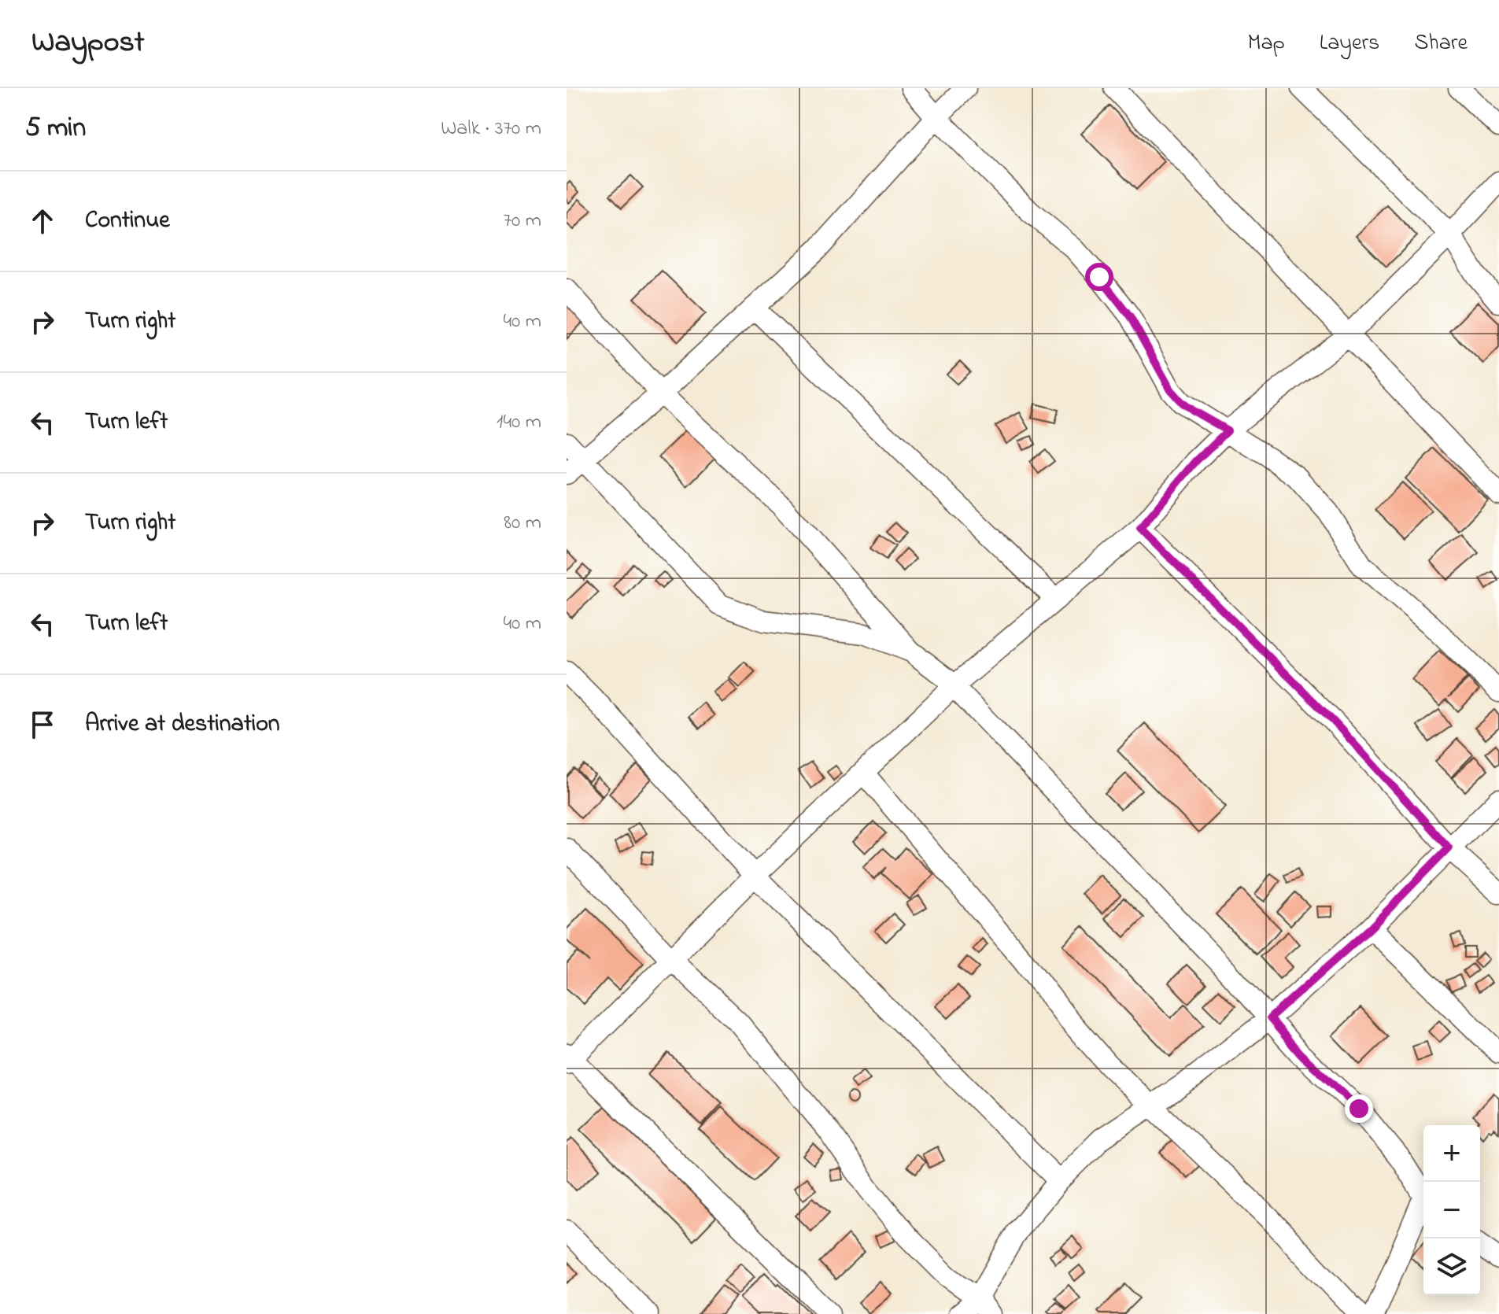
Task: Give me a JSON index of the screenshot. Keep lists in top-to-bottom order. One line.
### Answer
{"page":{"header":"Waypost","nav":["Map","Layers","Share"],"heading":["5 min","Walk · 370 m"],"list":[["Continue","70 m"],["Turn right","40 m"],["Turn left","140 m"],["Turn right","80 m"],["Turn left","40 m"],"Arrive at destination"],"map_buttons":["+","−"]}}
